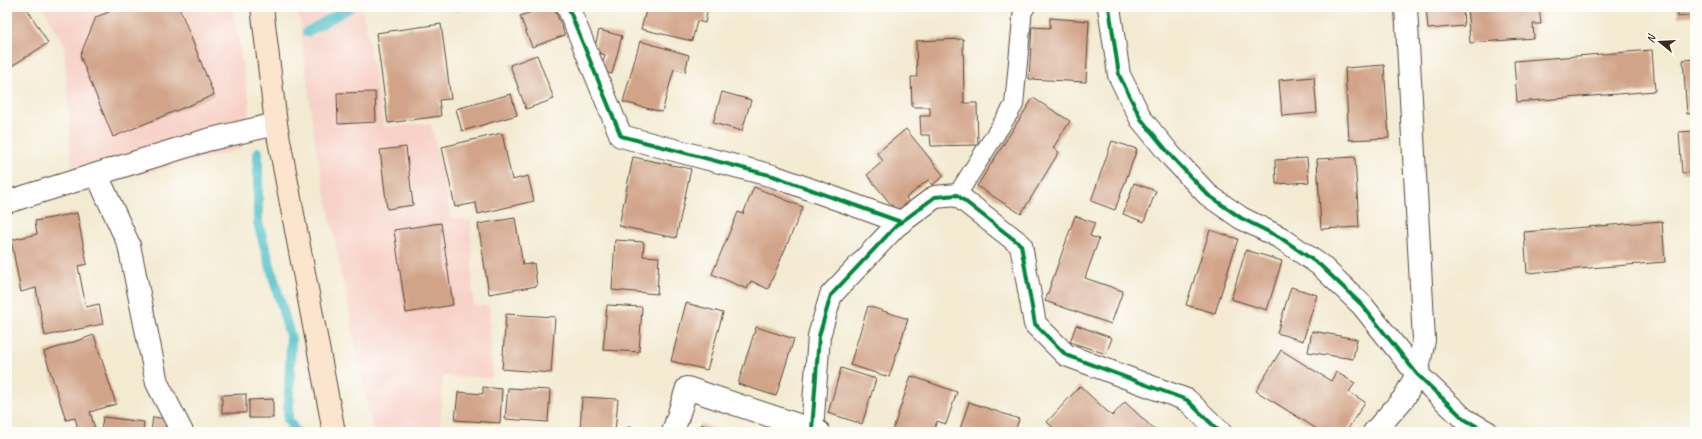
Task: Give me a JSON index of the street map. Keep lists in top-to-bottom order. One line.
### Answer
{"north":"left"}
